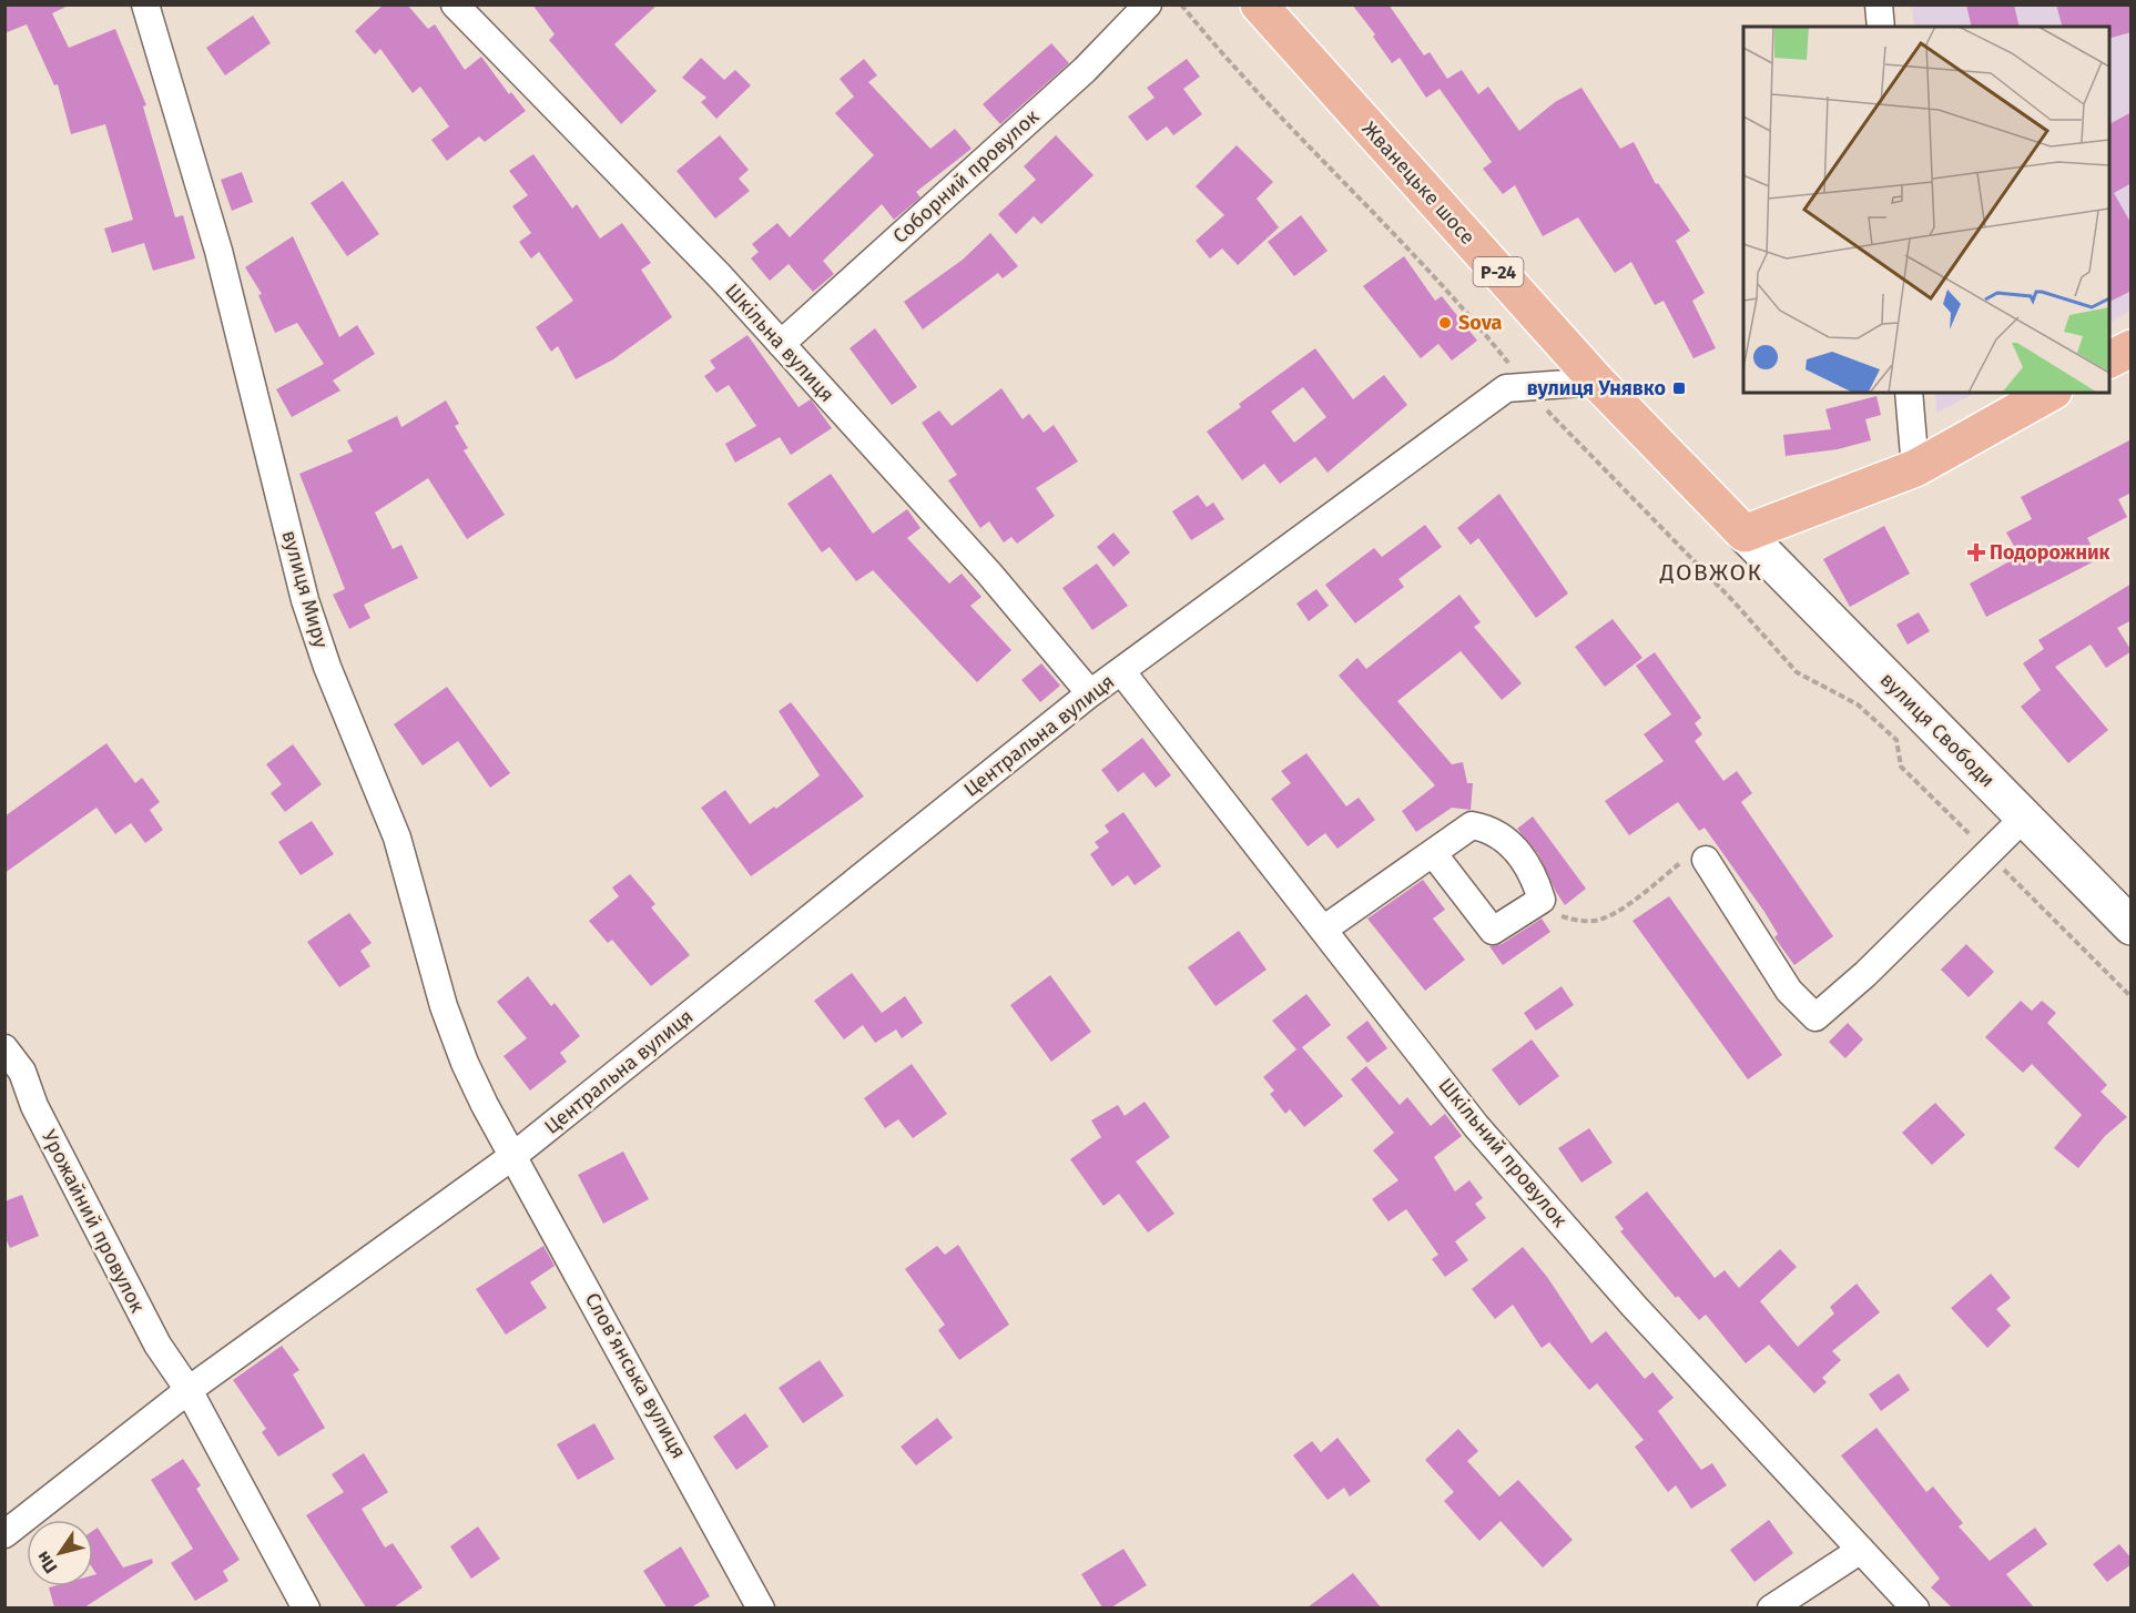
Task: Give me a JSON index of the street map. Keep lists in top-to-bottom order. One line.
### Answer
{"streets":{"main road":["Жванецьке шосе","Р-24"],"street":["Соборний провулок","Шкільна вулиця","вулиця Миру","вулиця Свободи","Центральна вулиця","Шкільний провулок","Урожайний провулок","Словʼянська вулиця"]},"crossings":[["Соборний провулок","Шкільна вулиця"],["Жванецьке шосе","вулиця Свободи"],["Жванецьке шосе","Центральна вулиця"],["Шкільна вулиця","Центральна вулиця"],["вулиця Миру","Центральна вулиця"],["вулиця Миру","Словʼянська вулиця"],["Центральна вулиця","Шкільний провулок"],["Центральна вулиця","Урожайний провулок"],["Центральна вулиця","Словʼянська вулиця"]],"districts":["ДОВЖОК"],"places":{"other":["Sova"],"transit":["вулиця Унявко"],"health":["Подорожник"]},"north":"bottom left"}
